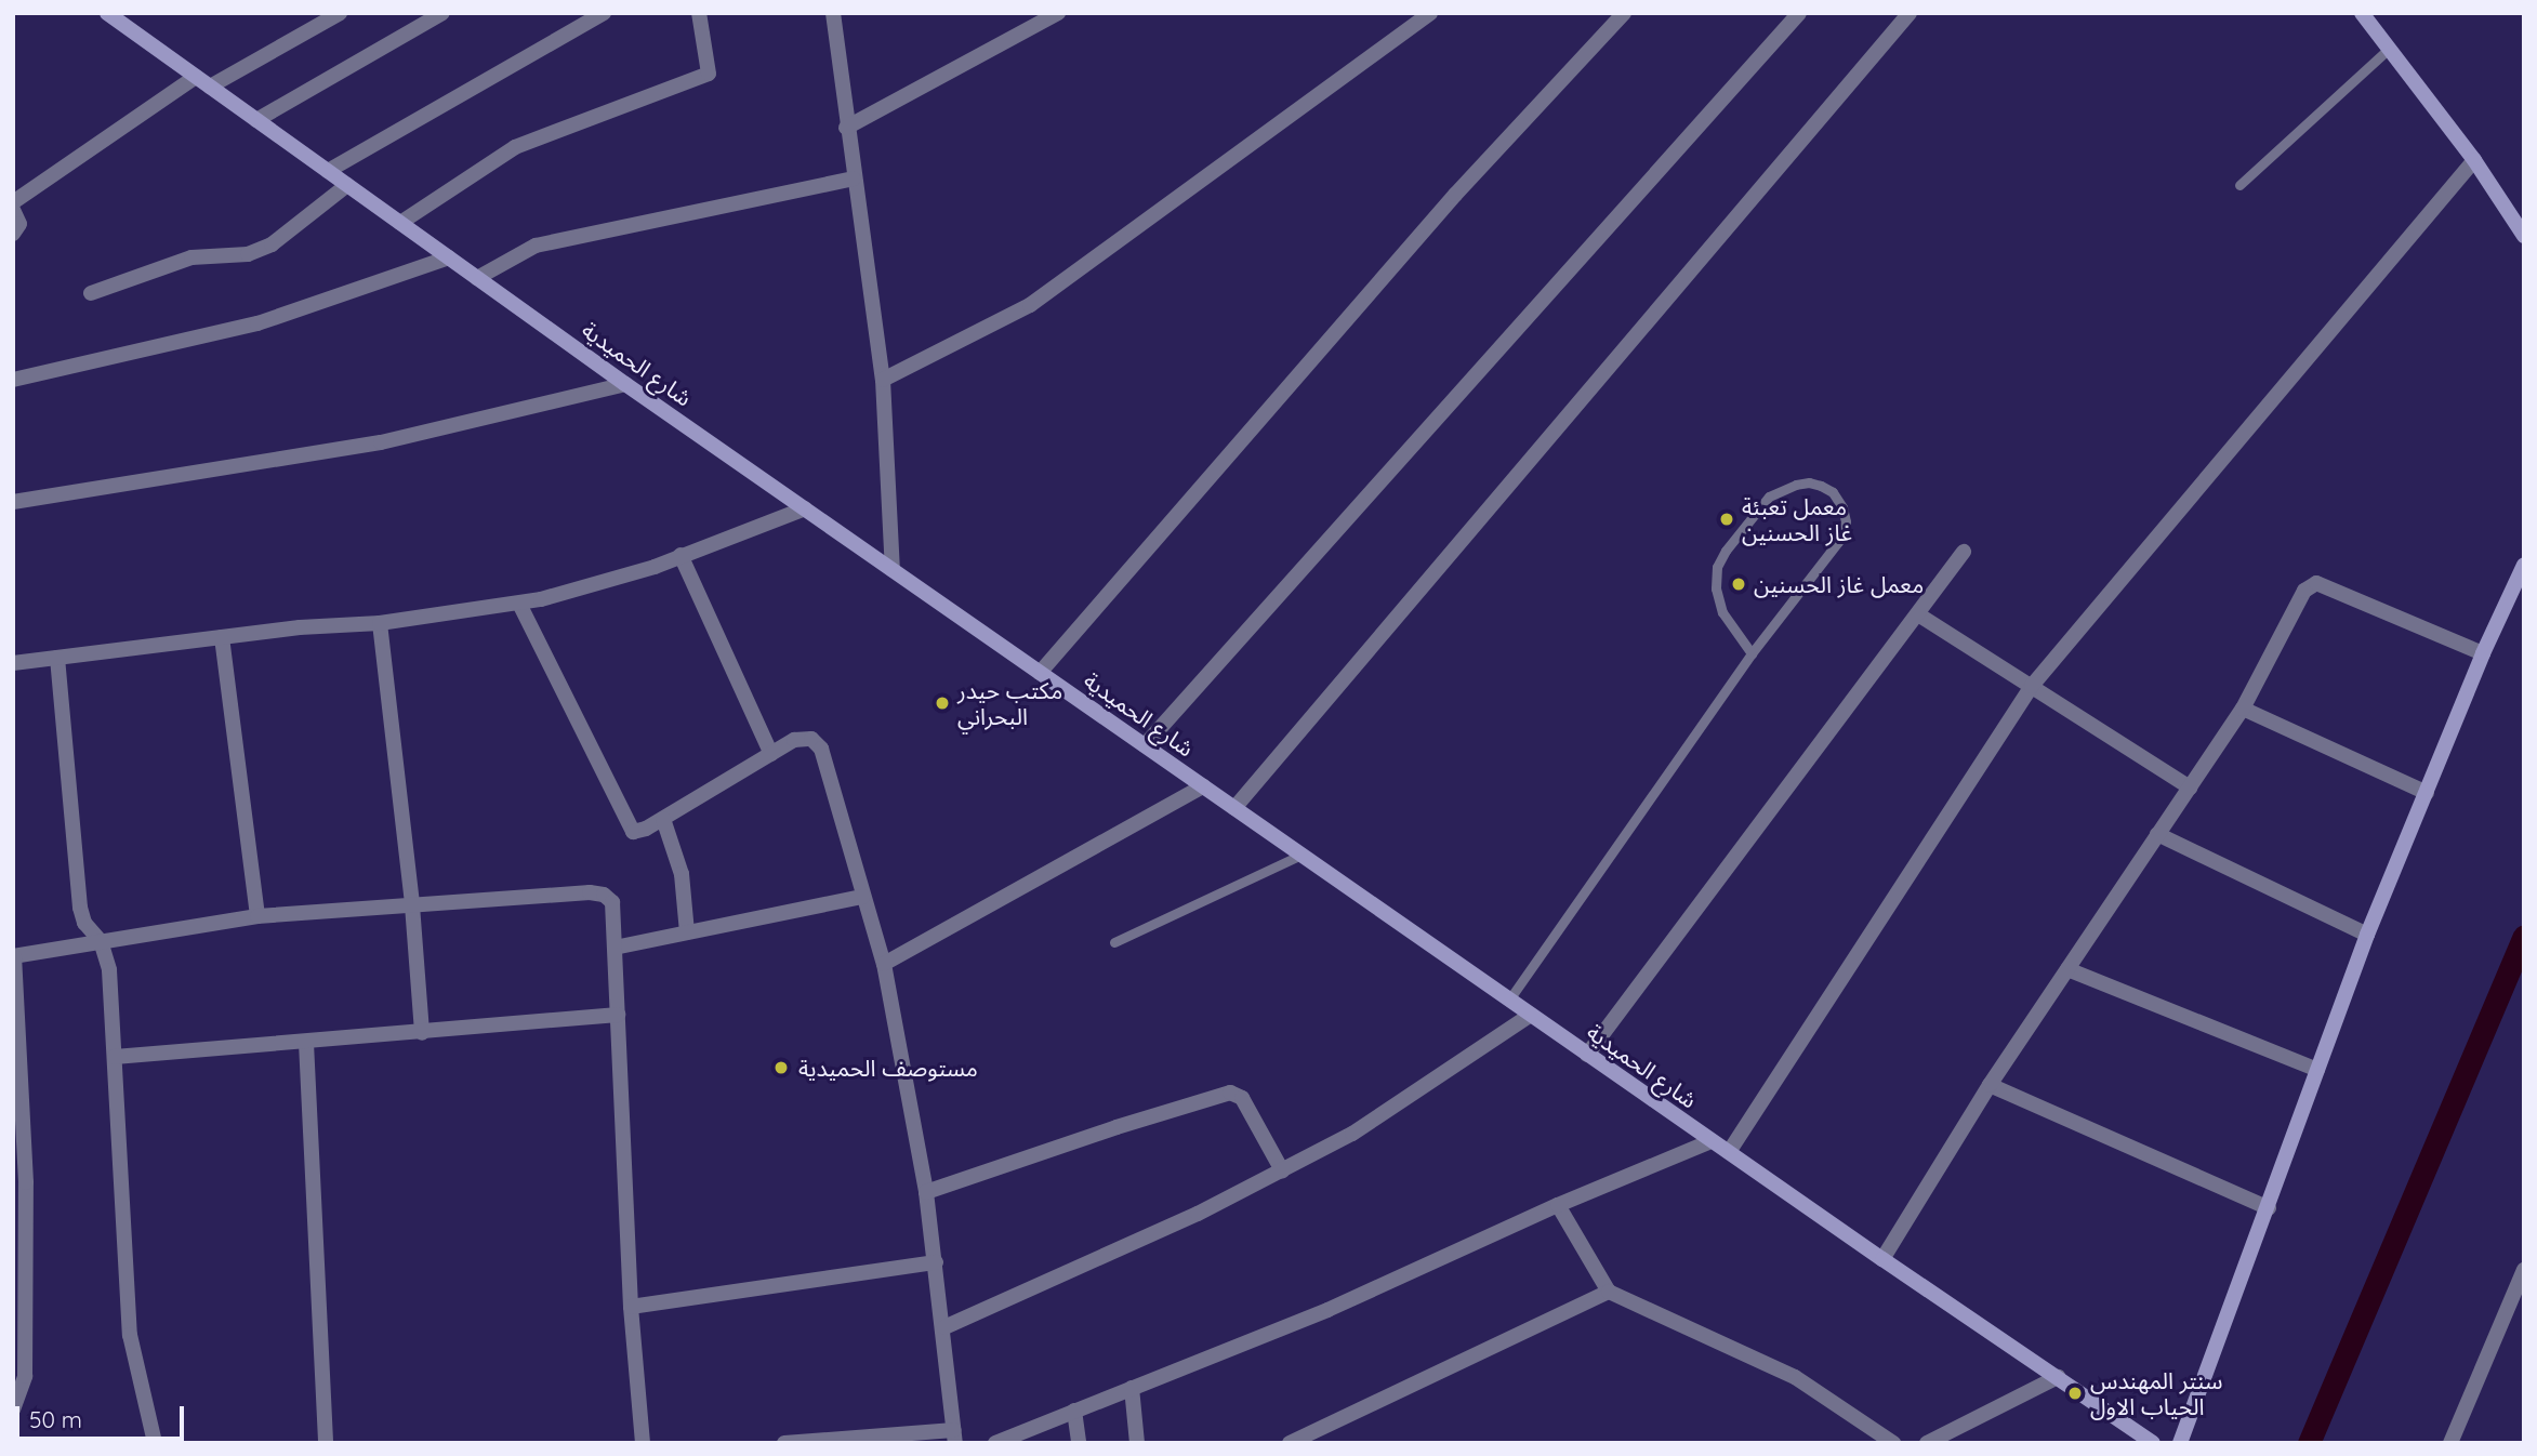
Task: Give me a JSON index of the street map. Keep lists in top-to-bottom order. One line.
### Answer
{"streets":{"street":["شارع الحميدية"]},"places":["معمل تعبئة غاز الحسنين","معمل غاز الحسنين","مكتب حيدر البحراني","مستوصف الحميدية","سنتر المهندس الحياب الاول"],"scale_bar":"50 m"}
